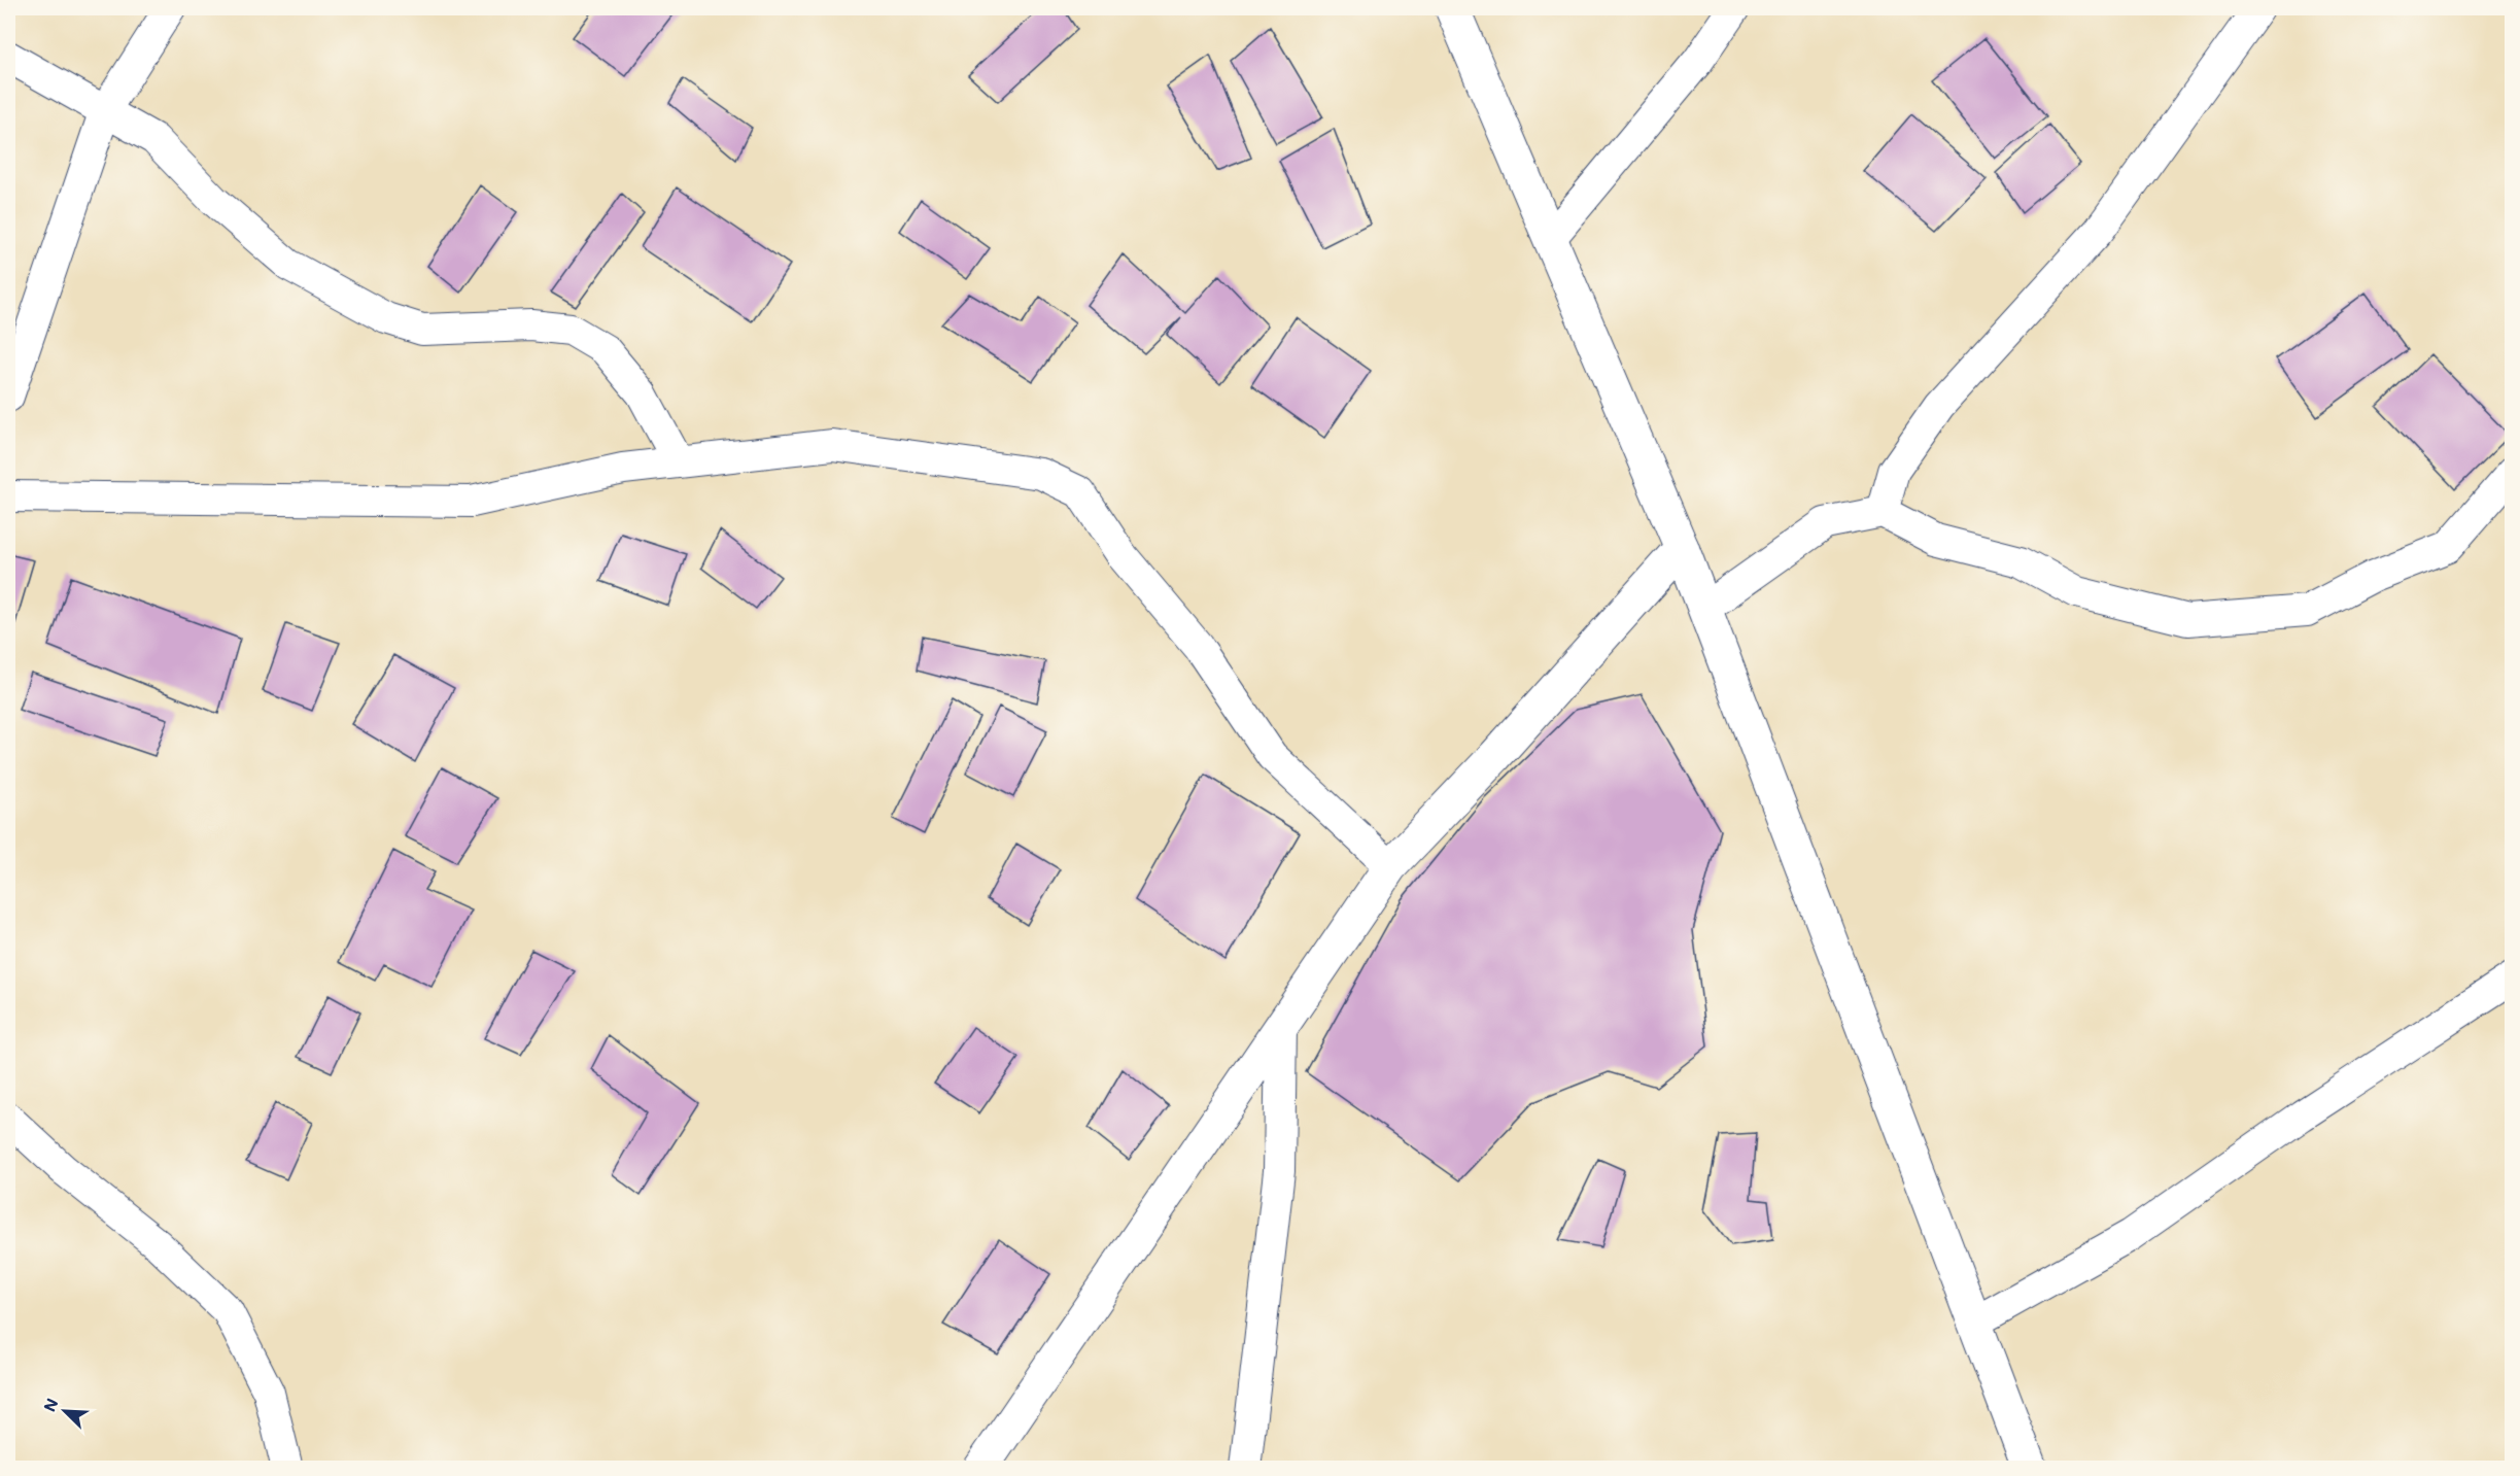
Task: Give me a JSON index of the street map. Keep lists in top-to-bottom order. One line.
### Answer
{"north":"top left"}
